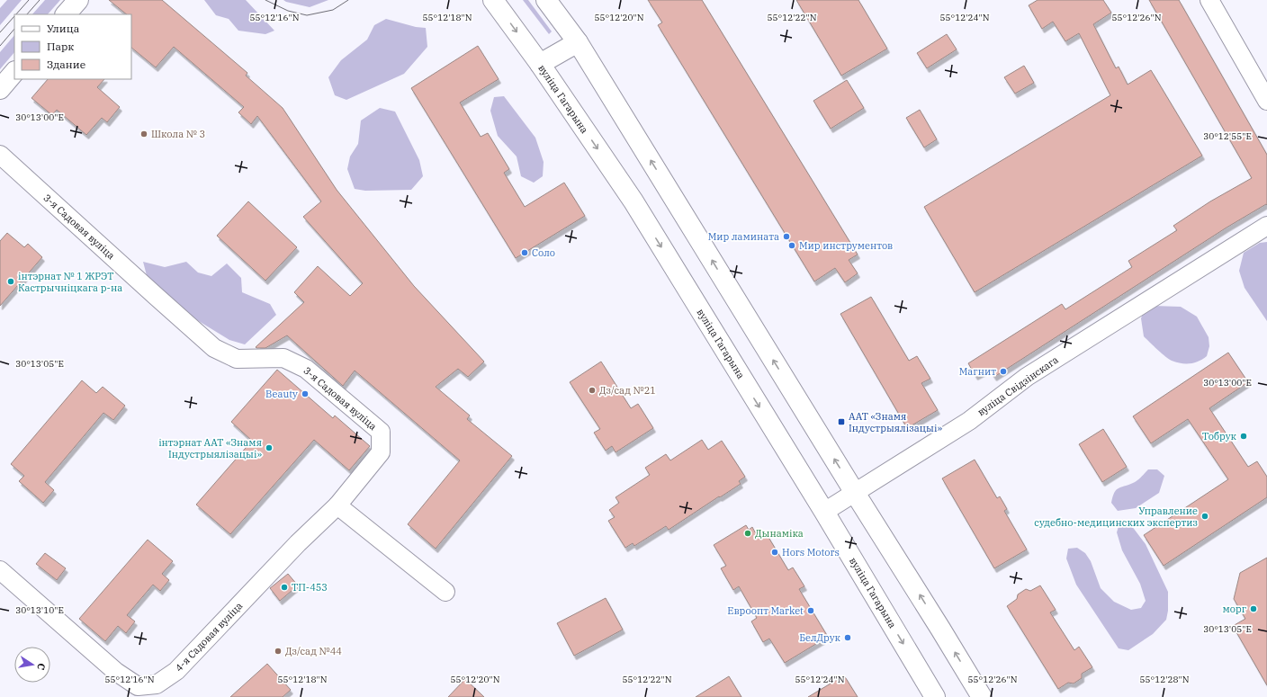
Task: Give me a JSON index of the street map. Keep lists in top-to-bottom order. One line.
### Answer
{"streets":{"main road":["вуліца Гагарына"],"street":["3-я Садовая вуліца","вуліца Свідзінскага","4-я Садовая вуліца"]},"crossings":[["вуліца Гагарына","вуліца Свідзінскага"],["3-я Садовая вуліца","4-я Садовая вуліца"]],"places":{"other":["Школа № 3","Мир ламината","Мир инструментов","Соло","інтэрнат № 1 ЖРЭТ Кастрычніцкага р-на","Магнит","Дз/сад №21","Beauty","Тобрук","інтэрнат ААТ «Знамя Індустрыялізацыі»","Управление судебно-медицинских экспертиз","Дынаміка","Hors Motors","ТП-453","морг","Евроопт Market","БелДрук","Дз/сад №44"],"transit":["ААТ «Знамя Індустрыялізацыі»"]},"legend":["Улица","Парк","Здание"],"north":"right","coordinates":["55°12'16\"N","55°12'18\"N","55°12'20\"N","55°12'22\"N","55°12'24\"N","55°12'26\"N","30°13'00\"E","30°12'55\"E","30°13'05\"E","30°13'10\"E","55°12'28\"N"]}
